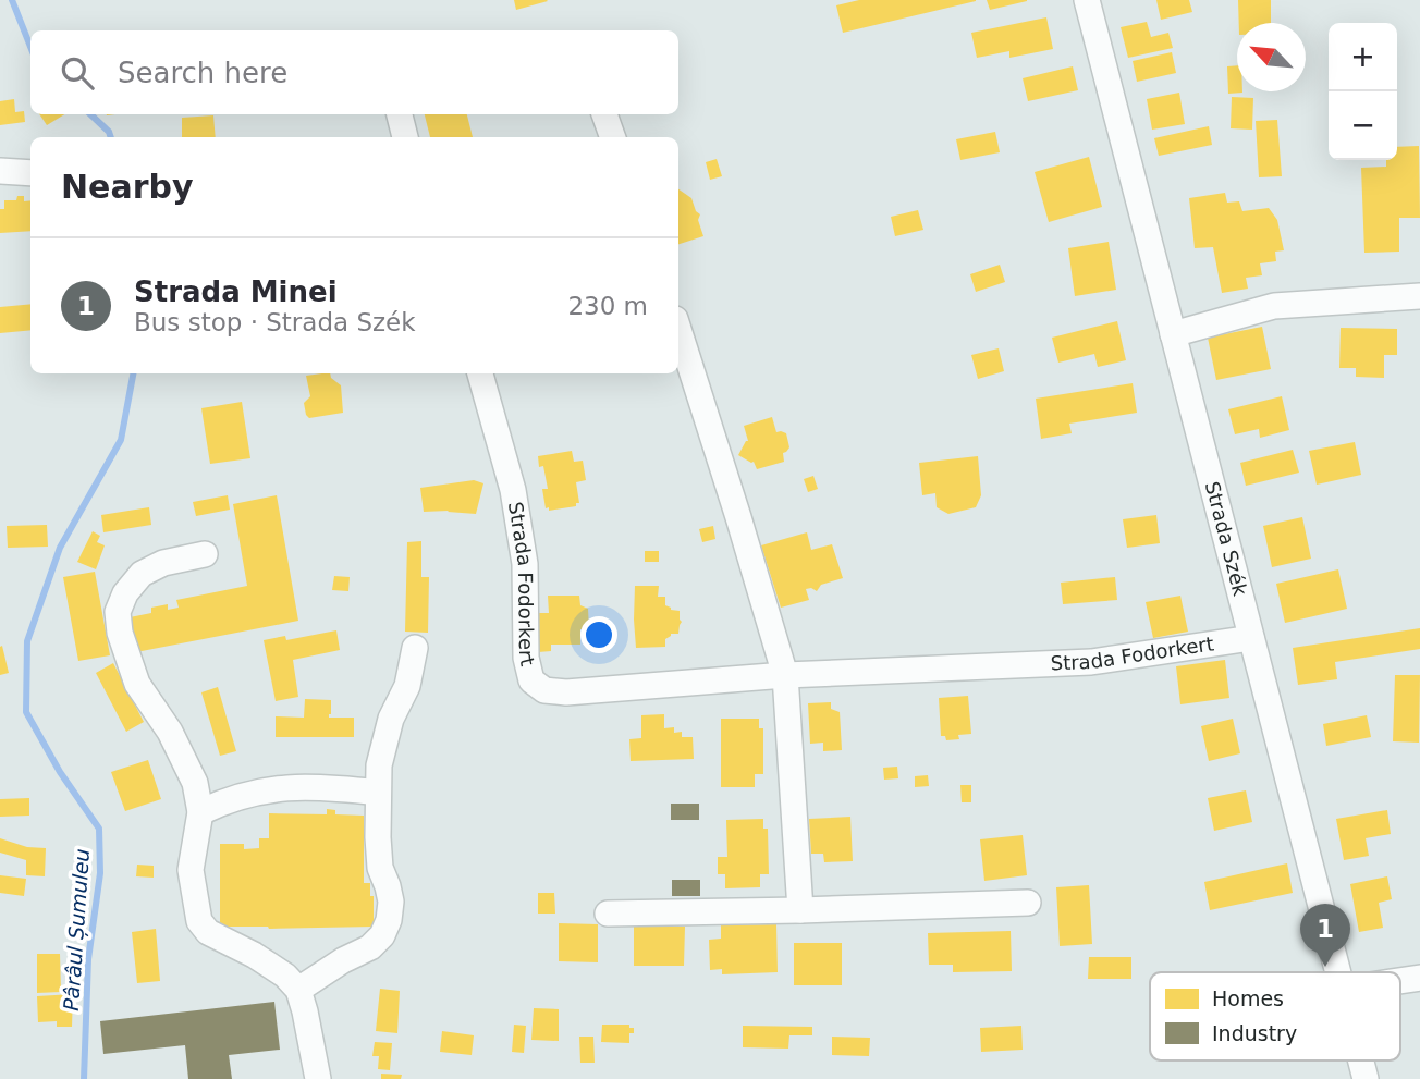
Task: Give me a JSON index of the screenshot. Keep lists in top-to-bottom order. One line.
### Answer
{"streets":{"street":["Strada Szék","Strada Fodorkert"]},"crossings":[["Strada Szék","Strada Fodorkert"]],"water":["Pârâul Șumuleu"],"legend":["Homes","Industry"],"north":"top left","page":{"map_buttons":["+","−"],"search":"Search here","heading":"Nearby","list":[{"mark":"1","name":"Strada Minei","note":"Bus stop · Strada Szék","value":"230 m"}],"pins":"1"}}
